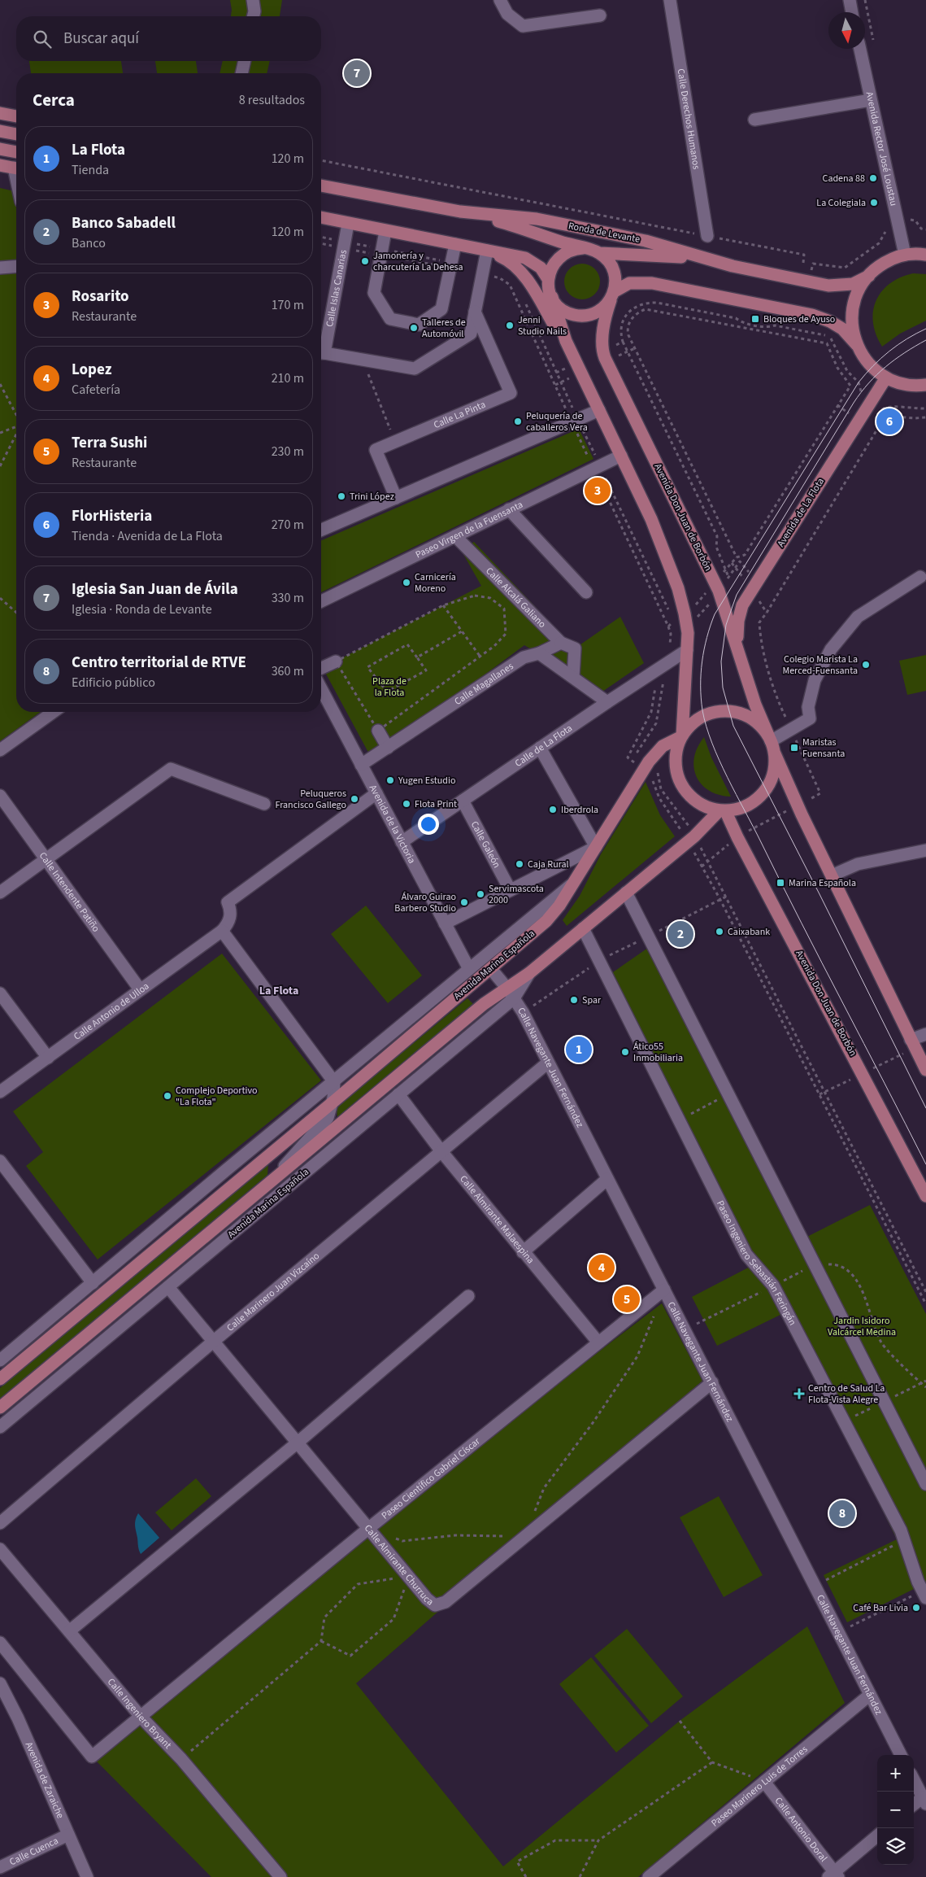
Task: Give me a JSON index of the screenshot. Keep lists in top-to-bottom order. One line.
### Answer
{"streets":{"main road":["Ronda de Levante","Avenida de La Flota","Avenida Don Juan de Borbón","Avenida Marina Española"],"street":["Calle Derechos Humanos","Avenida Rector José Loustau","Calle Islas Canarias","Calle La Pinta","Paseo Virgen de la Fuensanta","Calle Alcalá Galiano","Calle Magallanes","Calle de La Flota","Avenida de la Victoria","Calle Galeón","Calle Intendente Patiño","Calle Antonio de Ulloa","Calle Navegante Juan Fernández","Calle Almirante Malaespina","Paseo Ingeniero Sebastián Feringán","Calle Marinero Juan Vizcaíno","Paseo Científico Gabriel Císcar","Calle Almirante Churruca","Calle Ingeniero Bryant","Avenida de Zaraiche","Paseo Marinero Luis de Torres","Calle Antonio Doral","Calle Cuenca"]},"crossings":[["Avenida de La Flota","Avenida Don Juan de Borbón"],["Avenida Don Juan de Borbón","Avenida Marina Española"],["Paseo Virgen de la Fuensanta","Calle Alcalá Galiano"],["Calle Magallanes","Avenida de la Victoria"],["Calle de La Flota","Avenida de la Victoria"],["Calle de La Flota","Calle Galeón"],["Avenida de la Victoria","Avenida Marina Española"],["Avenida de la Victoria","Calle Antonio de Ulloa"],["Calle Intendente Patiño","Calle Antonio de Ulloa"],["Avenida Marina Española","Calle Navegante Juan Fernández"],["Avenida Marina Española","Calle Almirante Malaespina"],["Avenida Marina Española","Paseo Ingeniero Sebastián Feringán"],["Avenida Marina Española","Calle Almirante Churruca"],["Calle Navegante Juan Fernández","Calle Marinero Juan Vizcaíno"],["Calle Navegante Juan Fernández","Paseo Científico Gabriel Císcar"],["Calle Navegante Juan Fernández","Calle Almirante Churruca"],["Calle Navegante Juan Fernández","Paseo Marinero Luis de Torres"],["Calle Almirante Malaespina","Calle Marinero Juan Vizcaíno"],["Calle Almirante Malaespina","Paseo Científico Gabriel Císcar"],["Calle Marinero Juan Vizcaíno","Calle Almirante Churruca"],["Paseo Científico Gabriel Císcar","Calle Almirante Churruca"],["Paseo Científico Gabriel Císcar","Calle Ingeniero Bryant"],["Avenida de Zaraiche","Calle Cuenca"],["Paseo Marinero Luis de Torres","Calle Antonio Doral"]],"districts":["La Flota"],"parks":["Plaza de la Flota","Jardin Isidoro Valcárcel Medina"],"places":{"other":["Cadena 88","La Colegiala","Jamonería y charcutería La Dehesa","Jenni Studio Nails","Talleres de Automóvil","Peluquería de caballeros Vera","Trini López","Carnicería Moreno","Colegio Marista La Merced-Fuensanta","Yugen Estudio","Peluqueros Francisco Gallego","Flota Print","Iberdrola","Caja Rural","Servimascota 2000","Álvaro Guirao Barbero Studio","Caixabank","Spar","Ático55 Inmobiliaria","Complejo Deportivo \"La Flota\"","Café Bar Livia"],"transit":["Bloques de Ayuso","Maristas Fuensanta","Marina Española"],"health":["Centro de Salud La Flota-Vista Alegre"]},"north":"bottom","page":{"search":"Buscar aquí","pins":["7","6","3","2","1","4","5","8"],"heading":["Cerca","8 resultados"],"list":[{"mark":"1","name":"La Flota","note":"Tienda","value":"120 m"},{"mark":"2","name":"Banco Sabadell","note":"Banco","value":"120 m"},{"mark":"3","name":"Rosarito","note":"Restaurante","value":"170 m"},{"mark":"4","name":"Lopez","note":"Cafetería","value":"210 m"},{"mark":"5","name":"Terra Sushi","note":"Restaurante","value":"230 m"},{"mark":"6","name":"FlorHisteria","note":"Tienda · Avenida de La Flota","value":"270 m"},{"mark":"7","name":"Iglesia San Juan de Ávila","note":"Iglesia · Ronda de Levante","value":"330 m"},{"mark":"8","name":"Centro territorial de RTVE","note":"Edificio público","value":"360 m"}],"map_buttons":["+","−"]}}
